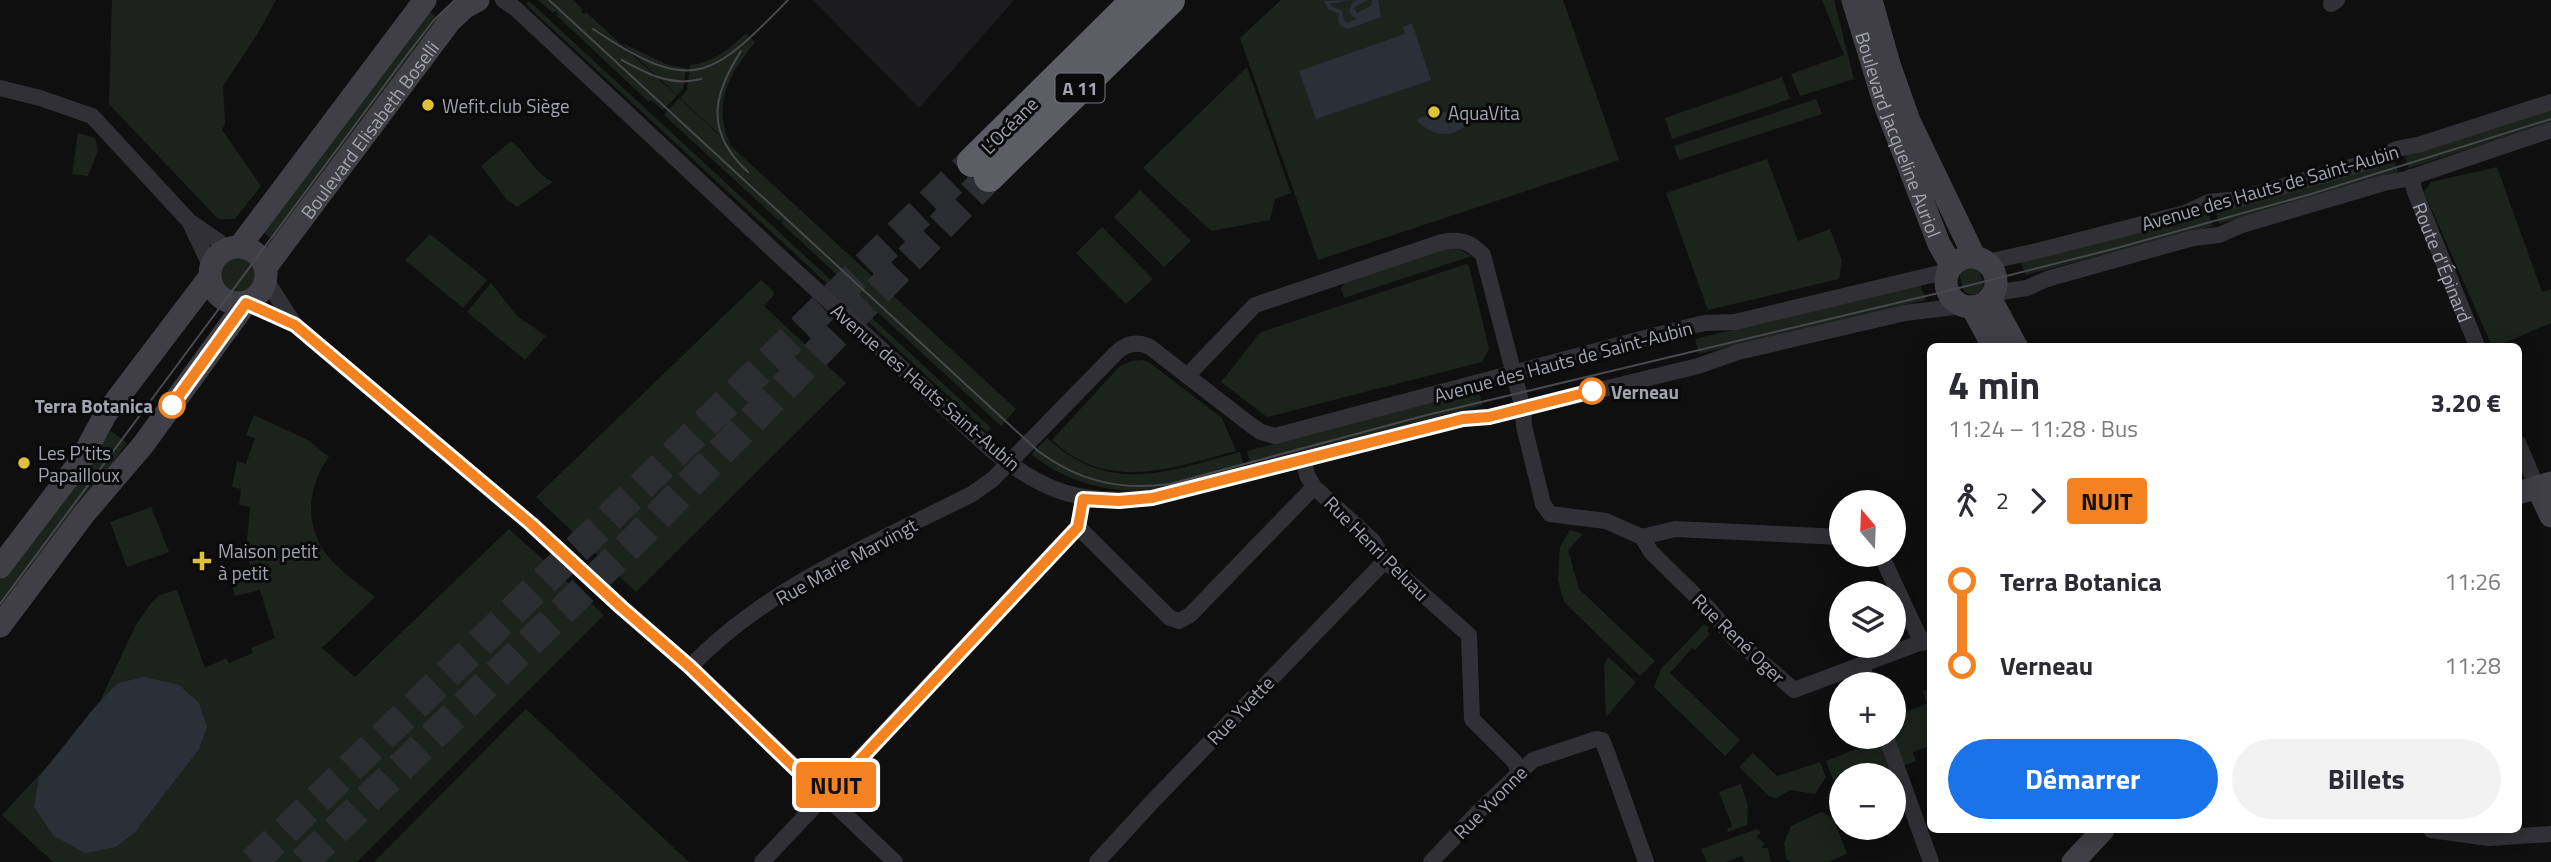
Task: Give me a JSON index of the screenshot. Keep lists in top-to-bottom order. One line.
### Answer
{"streets":{"highway":["A 11","L’Océane"],"street":["Boulevard Elisabeth Boselli","Boulevard Jacqueline Auriol","Avenue des Hauts de Saint-Aubin","Route d'Épinard","Avenue des Hauts Saint-Aubin","Rue Henri Peluau","Rue Marie Marvingt","Rue René Oger","Rue Yvette","Rue Yvonne"]},"crossings":[["Boulevard Jacqueline Auriol","Avenue des Hauts de Saint-Aubin"],["Avenue des Hauts de Saint-Aubin","Route d'Épinard"],["Avenue des Hauts de Saint-Aubin","Avenue des Hauts Saint-Aubin"],["Avenue des Hauts de Saint-Aubin","Rue Marie Marvingt"],["Avenue des Hauts Saint-Aubin","Rue Henri Peluau"],["Avenue des Hauts Saint-Aubin","Rue Marie Marvingt"],["Avenue des Hauts Saint-Aubin","Rue René Oger"],["Rue Henri Peluau","Rue Yvette"],["Rue Henri Peluau","Rue Yvonne"]],"places":{"other":["Wefit.club Siège","AquaVita","Verneau","Terra Botanica","Les P'tits Papailloux"],"health":["Maison petit à petit"]},"lines":["bus line NUIT"],"north":"top","page":{"on_map":"NUIT","heading":["4 min","11:24 – 11:28 · Bus","3.20 €"],"legs":["2","NUIT"],"map_buttons":["+","−"],"list":[{"name":"Terra Botanica","value":"11:26"},{"name":"Verneau","value":"11:28"}],"buttons":["Démarrer","Billets"]}}
